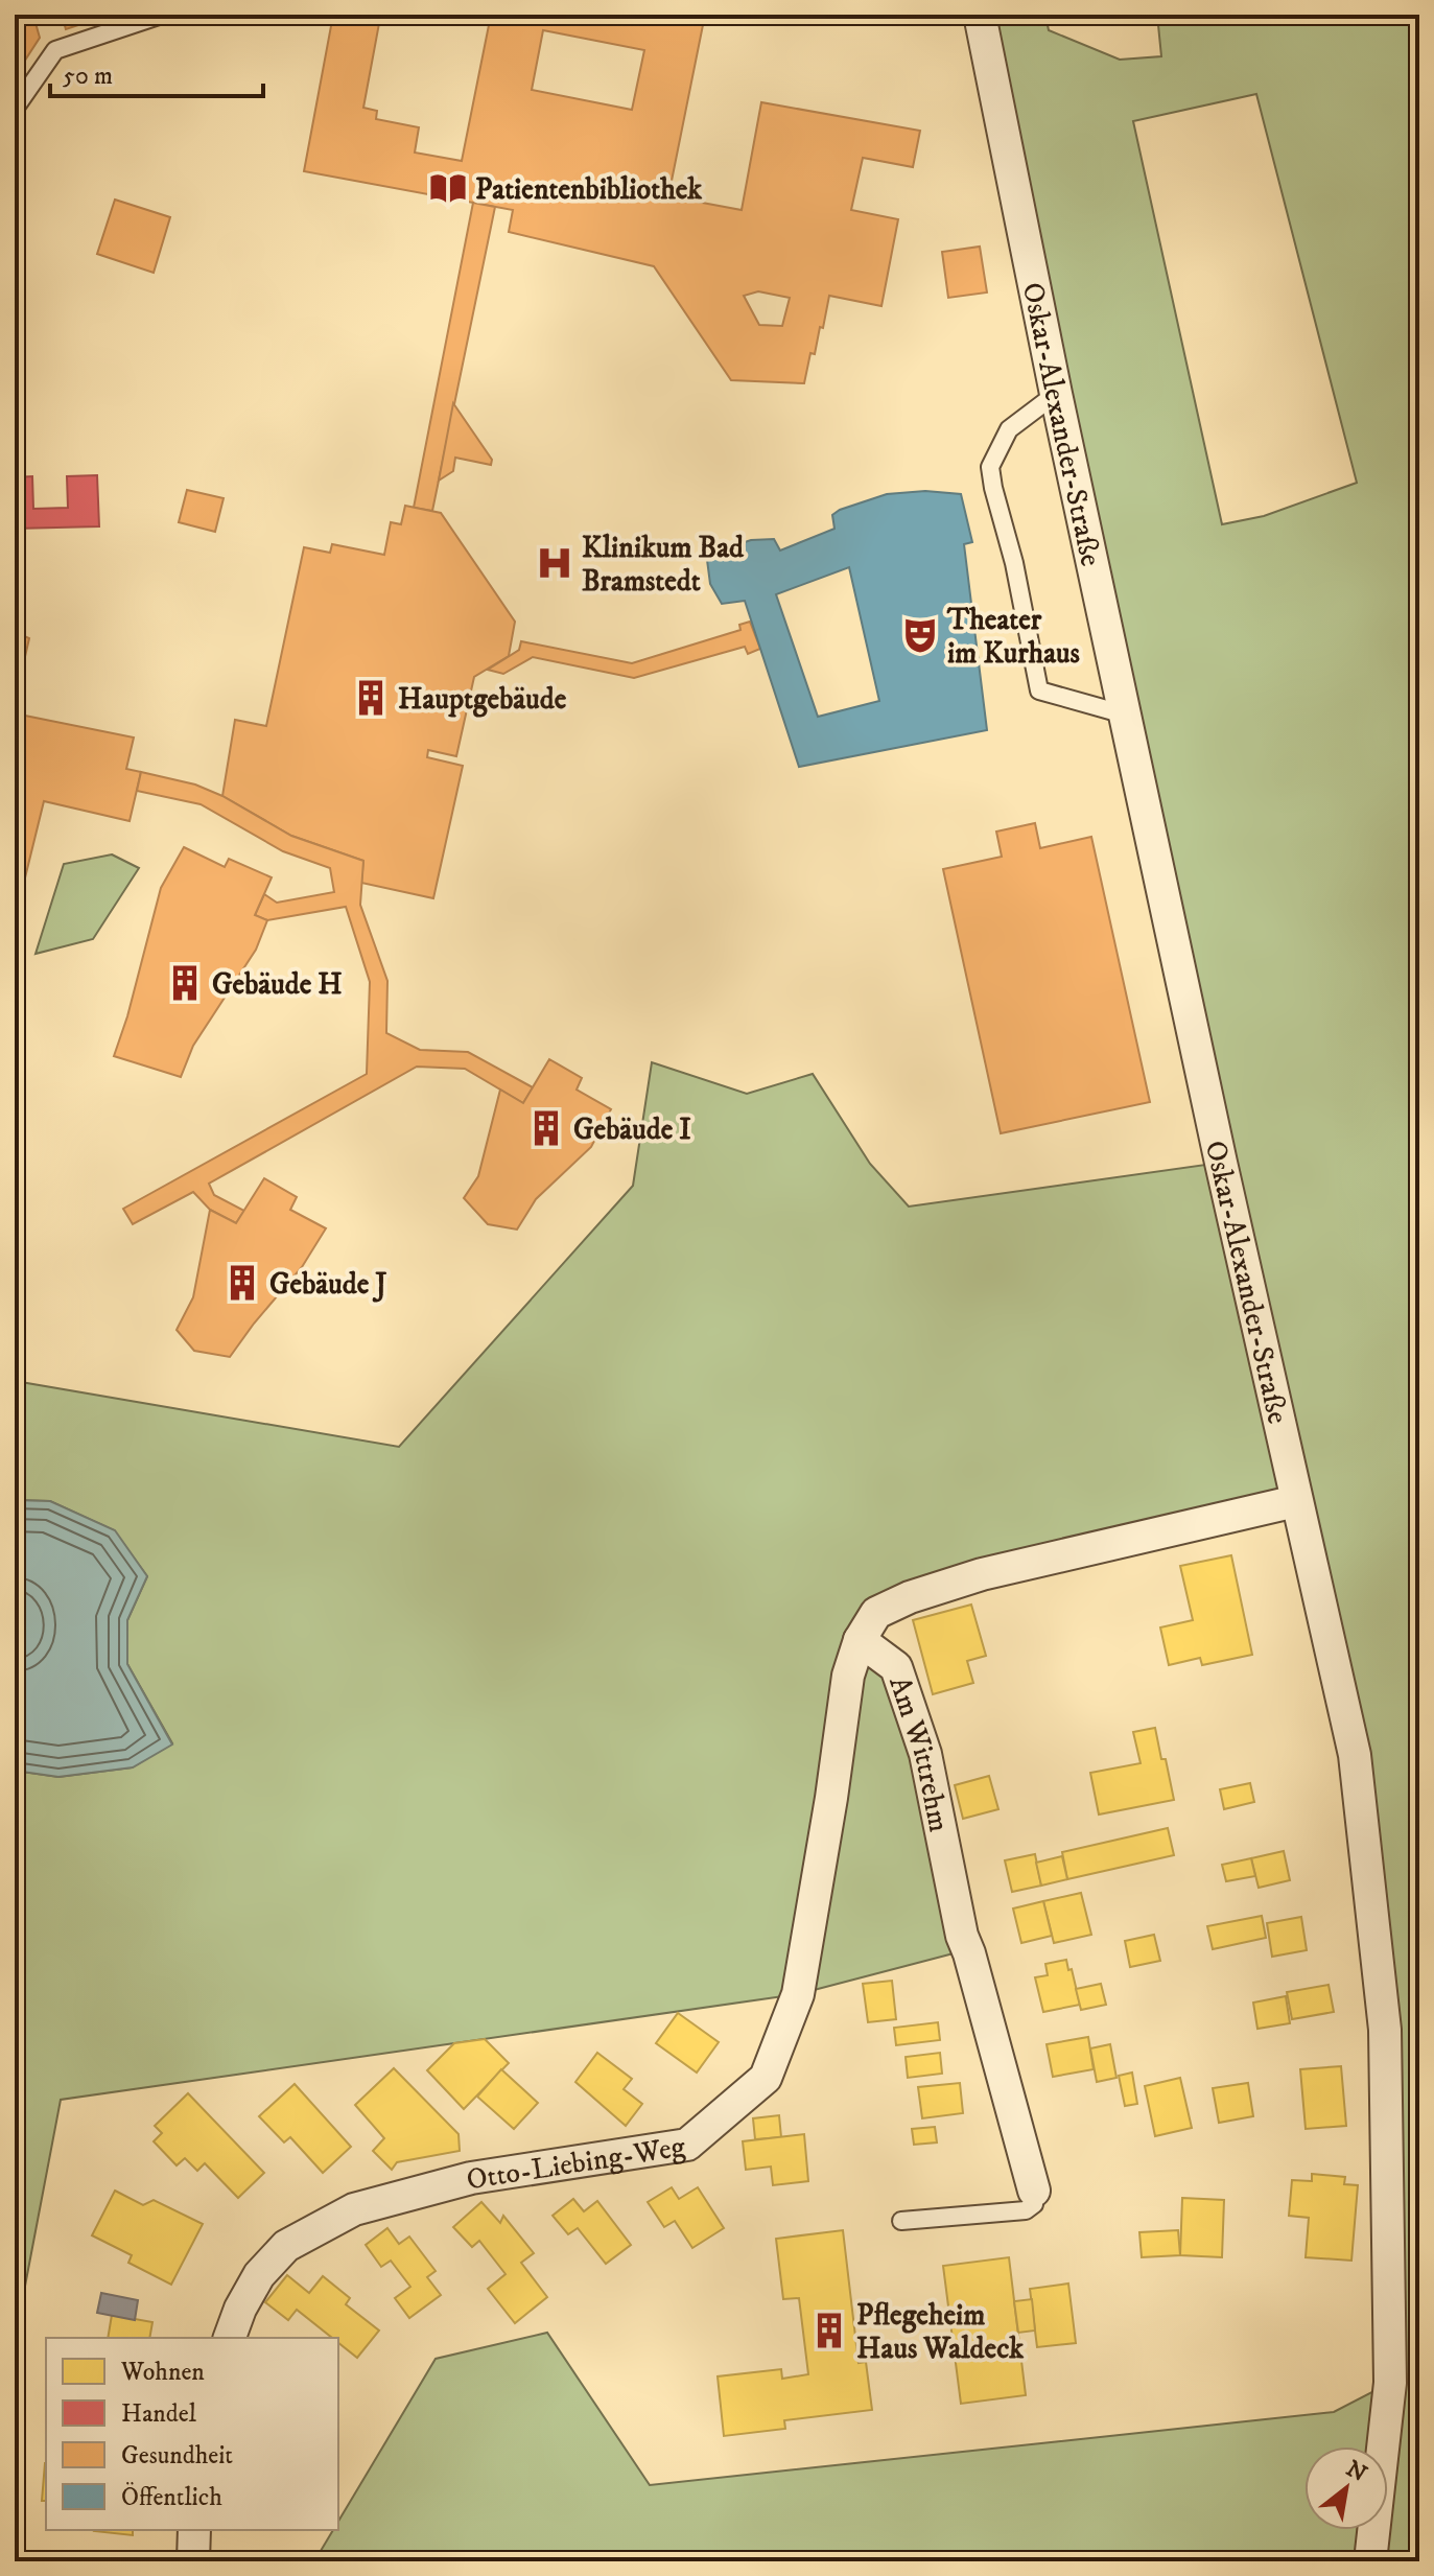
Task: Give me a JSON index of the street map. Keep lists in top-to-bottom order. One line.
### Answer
{"streets":{"street":["Oskar-Alexander-Straße","Am Wittrehm","Otto-Liebing-Weg"]},"crossings":[["Am Wittrehm","Otto-Liebing-Weg"]],"places":{"library":["Patientenbibliothek"],"hospital":["Klinikum Bad Bramstedt"],"theatre":["Theater im Kurhaus"],"building":["Hauptgebäude","Gebäude H","Gebäude I","Gebäude J","Pflegeheim Haus Waldeck"]},"legend":["Wohnen","Handel","Gesundheit","Öffentlich"],"scale_bar":"50 m","north":"top right"}
